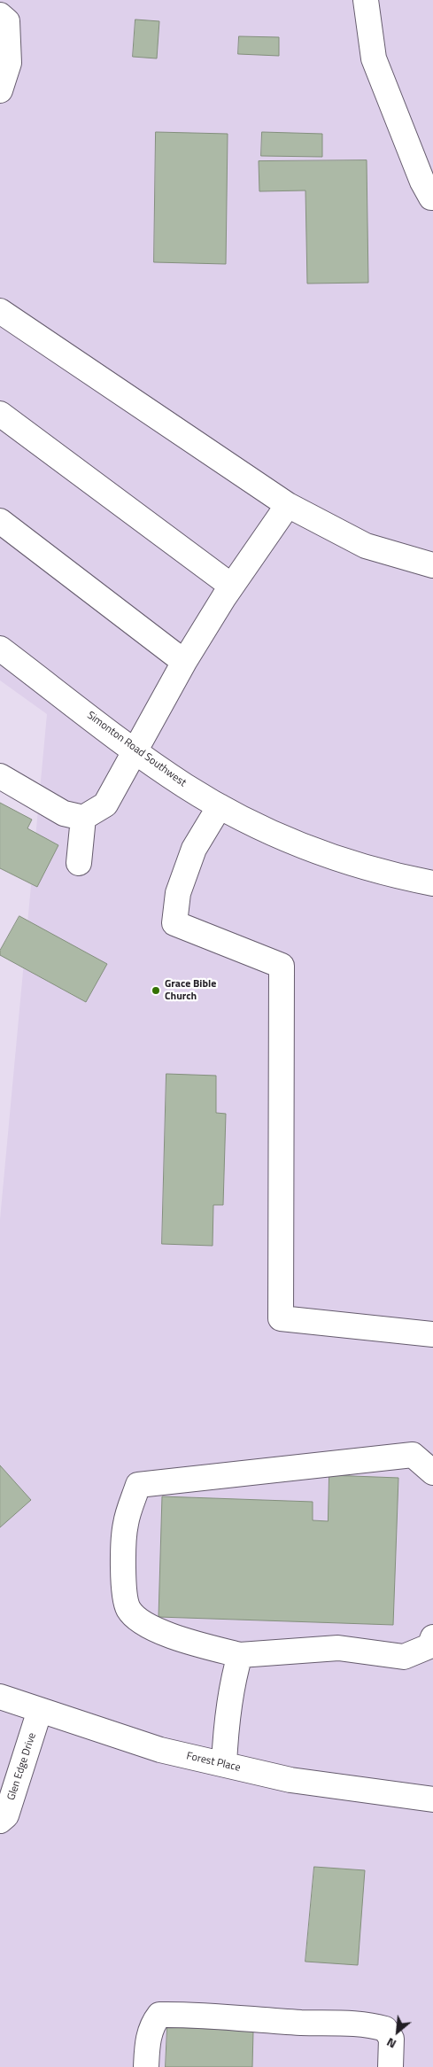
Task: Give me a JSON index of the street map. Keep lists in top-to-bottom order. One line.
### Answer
{"streets":{"street":["Simonton Road Southwest","Forest Place","Glen Edge Drive"]},"crossings":[["Forest Place","Glen Edge Drive"]],"places":["Grace Bible Church"],"north":"bottom left"}
